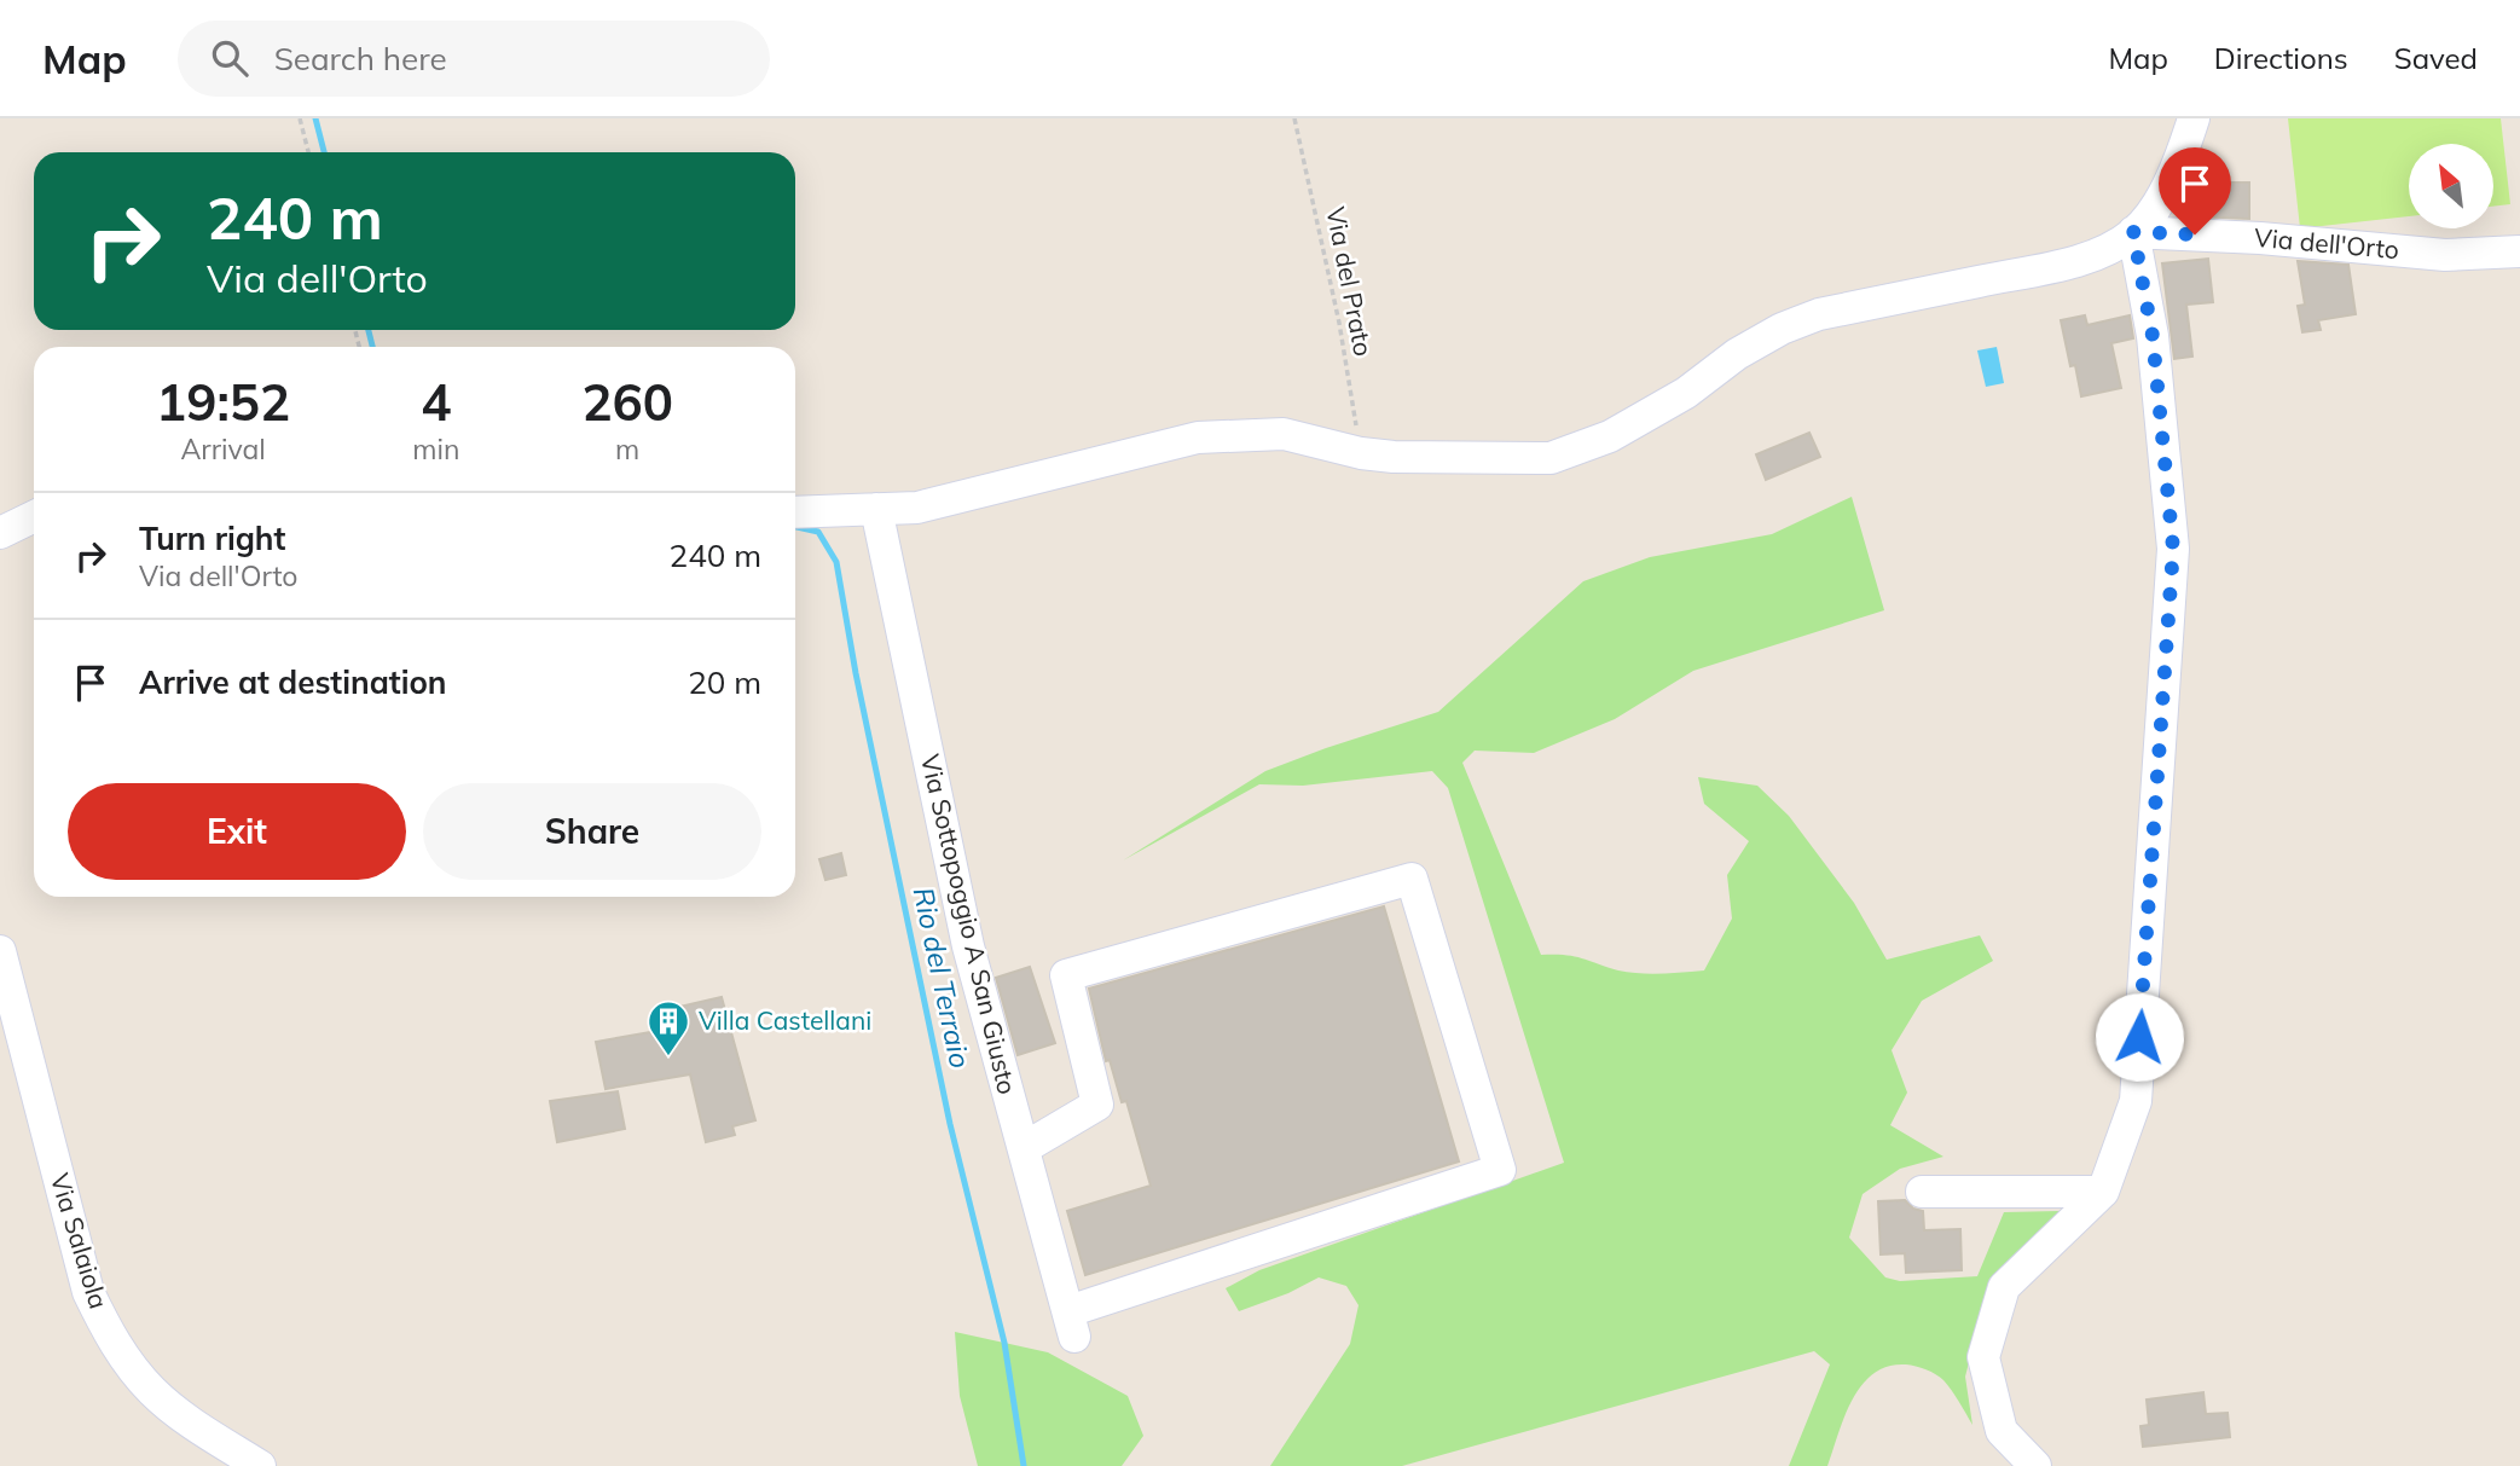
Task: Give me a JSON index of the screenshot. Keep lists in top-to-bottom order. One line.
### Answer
{"streets":{"street":["Via dell'Orto","Via Sottopoggio A San Giusto","Via Salaiola"],"path":["Via del Prato"]},"water":["Rio del Terraio"],"places":{"building":["Villa Castellani"]},"north":"top left","page":{"header":"Map","search":"Search here","nav":["Map","Directions","Saved"],"turn":["240 m","Via dell'Orto"],"eta":["19:52","Arrival","4","min","260","m"],"list":[{"name":"Turn right","note":"Via dell'Orto","value":"240 m"},{"name":"Arrive at destination","value":"20 m"}],"buttons":["Exit","Share"]}}
